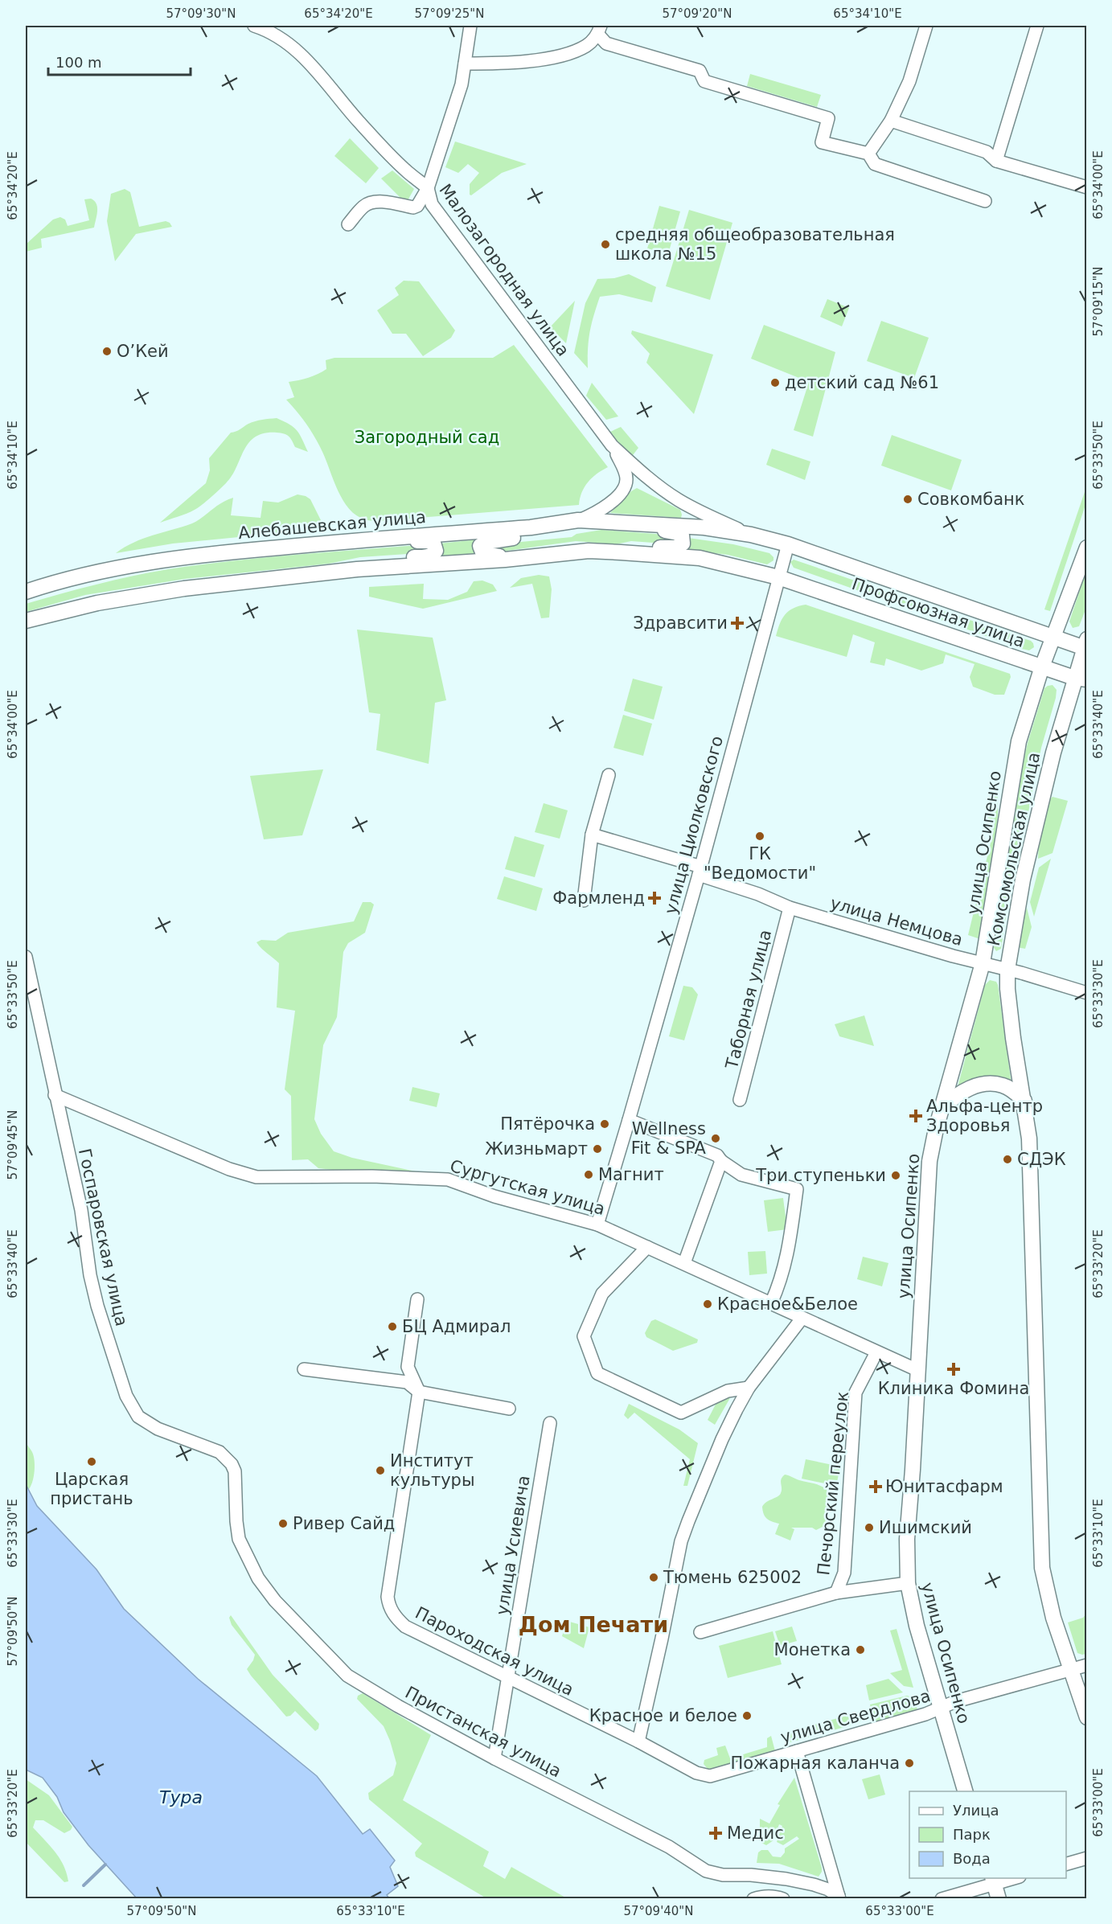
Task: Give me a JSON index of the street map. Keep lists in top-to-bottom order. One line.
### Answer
{"streets":{"main road":["Алебашевская улица","Профсоюзная улица","улица Осипенко","Комсомольская улица"],"street":["Малозагородная улица","улица Циолковского","улица Немцова","Таборная улица","Сургутская улица","Госпаровская улица","Печорский переулок","улица Усиевича","Пароходская улица","улица Свердлова","Пристанская улица"]},"crossings":[["Малозагородная улица","Алебашевская улица"],["Алебашевская улица","Профсоюзная улица"],["Алебашевская улица","улица Циолковского"],["Профсоюзная улица","улица Циолковского"],["Профсоюзная улица","улица Осипенко"],["Профсоюзная улица","Комсомольская улица"],["улица Циолковского","улица Немцова"],["улица Циолковского","Сургутская улица"],["улица Осипенко","улица Немцова"],["улица Осипенко","Сургутская улица"],["улица Осипенко","улица Свердлова"],["Комсомольская улица","улица Немцова"],["Комсомольская улица","улица Свердлова"],["улица Немцова","Таборная улица"],["Сургутская улица","Госпаровская улица"],["Сургутская улица","Печорский переулок"],["Госпаровская улица","Пристанская улица"],["улица Усиевича","Пароходская улица"],["улица Усиевича","Пристанская улица"],["Пароходская улица","улица Свердлова"]],"districts":["Дом Печати"],"water":["Тура"],"parks":["Загородный сад"],"places":{"other":["средняя общеобразовательная школа №15","О’Кей","детский сад №61","Совкомбанк","ГК \"Ведомости\"","Пятёрочка","Wellness Fit & SPA","Жизньмарт","СДЭК","Магнит","Три ступеньки","Красное&Белое","БЦ Адмирал","Царская пристань","Институт культуры","Ривер Сайд","Ишимский","Тюмень 625002","Монетка","Красное и белое","Пожарная каланча"],"health":["Здравсити","Фармленд","Альфа-центр Здоровья","Клиника Фомина","Юнитасфарм","Медис"]},"legend":["Улица","Парк","Вода"],"scale_bar":"100 m","coordinates":["57°09'30\"N","65°34'20\"E","57°09'25\"N","57°09'20\"N","65°34'10\"E","65°34'00\"E","57°09'15\"N","65°33'50\"E","65°33'40\"E","65°33'30\"E","57°09'45\"N","65°33'20\"E","65°33'10\"E","57°09'50\"N","65°33'00\"E","57°09'40\"N"]}
